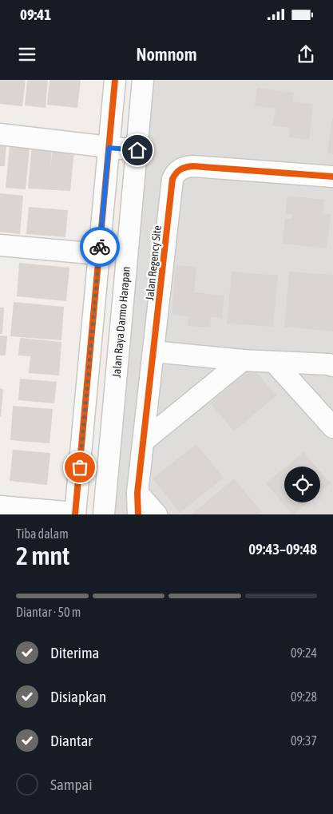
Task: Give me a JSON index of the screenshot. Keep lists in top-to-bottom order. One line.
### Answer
{"streets":{"street":["Jalan Regency Site","Jalan Raya Darmo Harapan"]},"page":{"status":"09:41","header":"Nomnom","heading":["2 mnt","Tiba dalam","09:43–09:48"],"bar":"Diantar · 50 m","list":[["Diterima","09:24"],["Disiapkan","09:28"],["Diantar","09:37"],"Sampai"]}}
